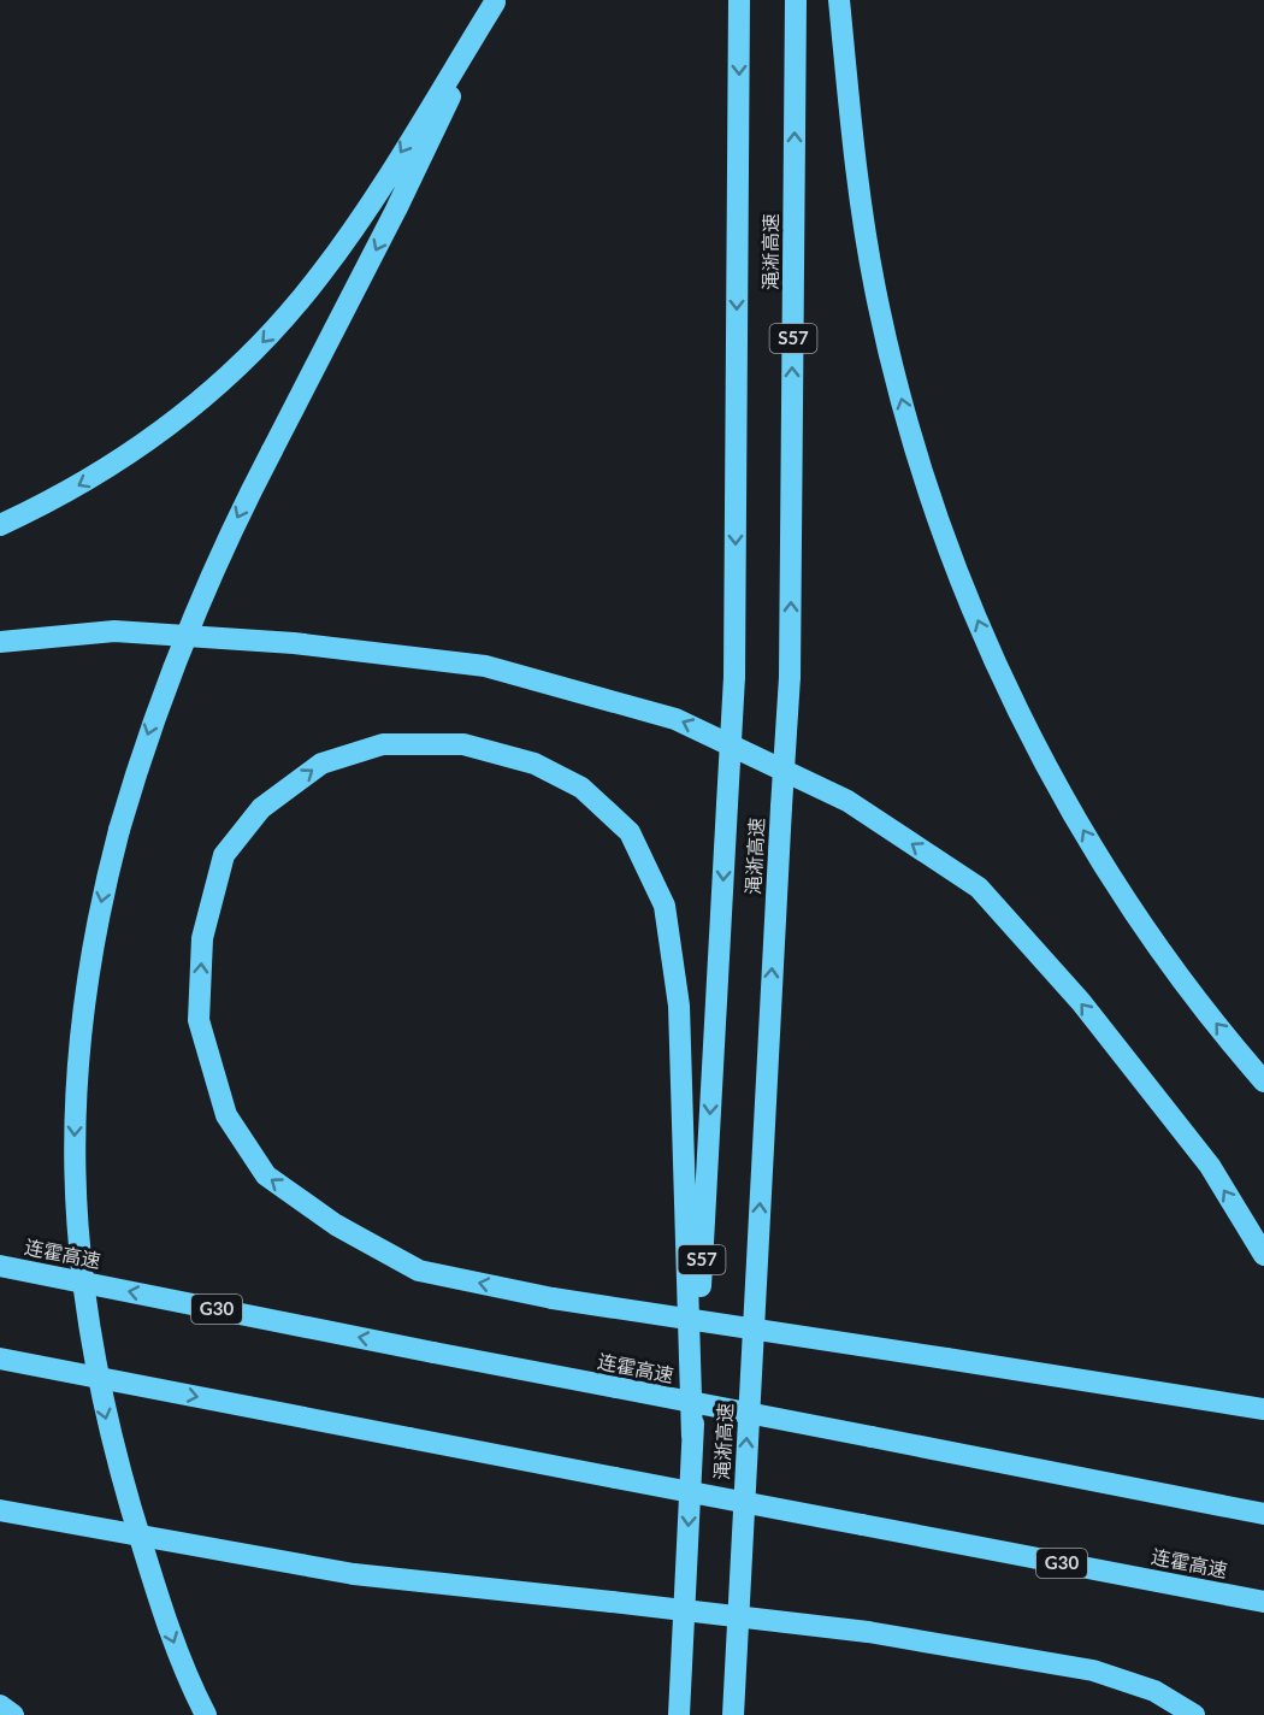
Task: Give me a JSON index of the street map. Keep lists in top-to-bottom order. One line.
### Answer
{"streets":{"highway":["渑淅高速","S57","连霍高速","G30"]}}
